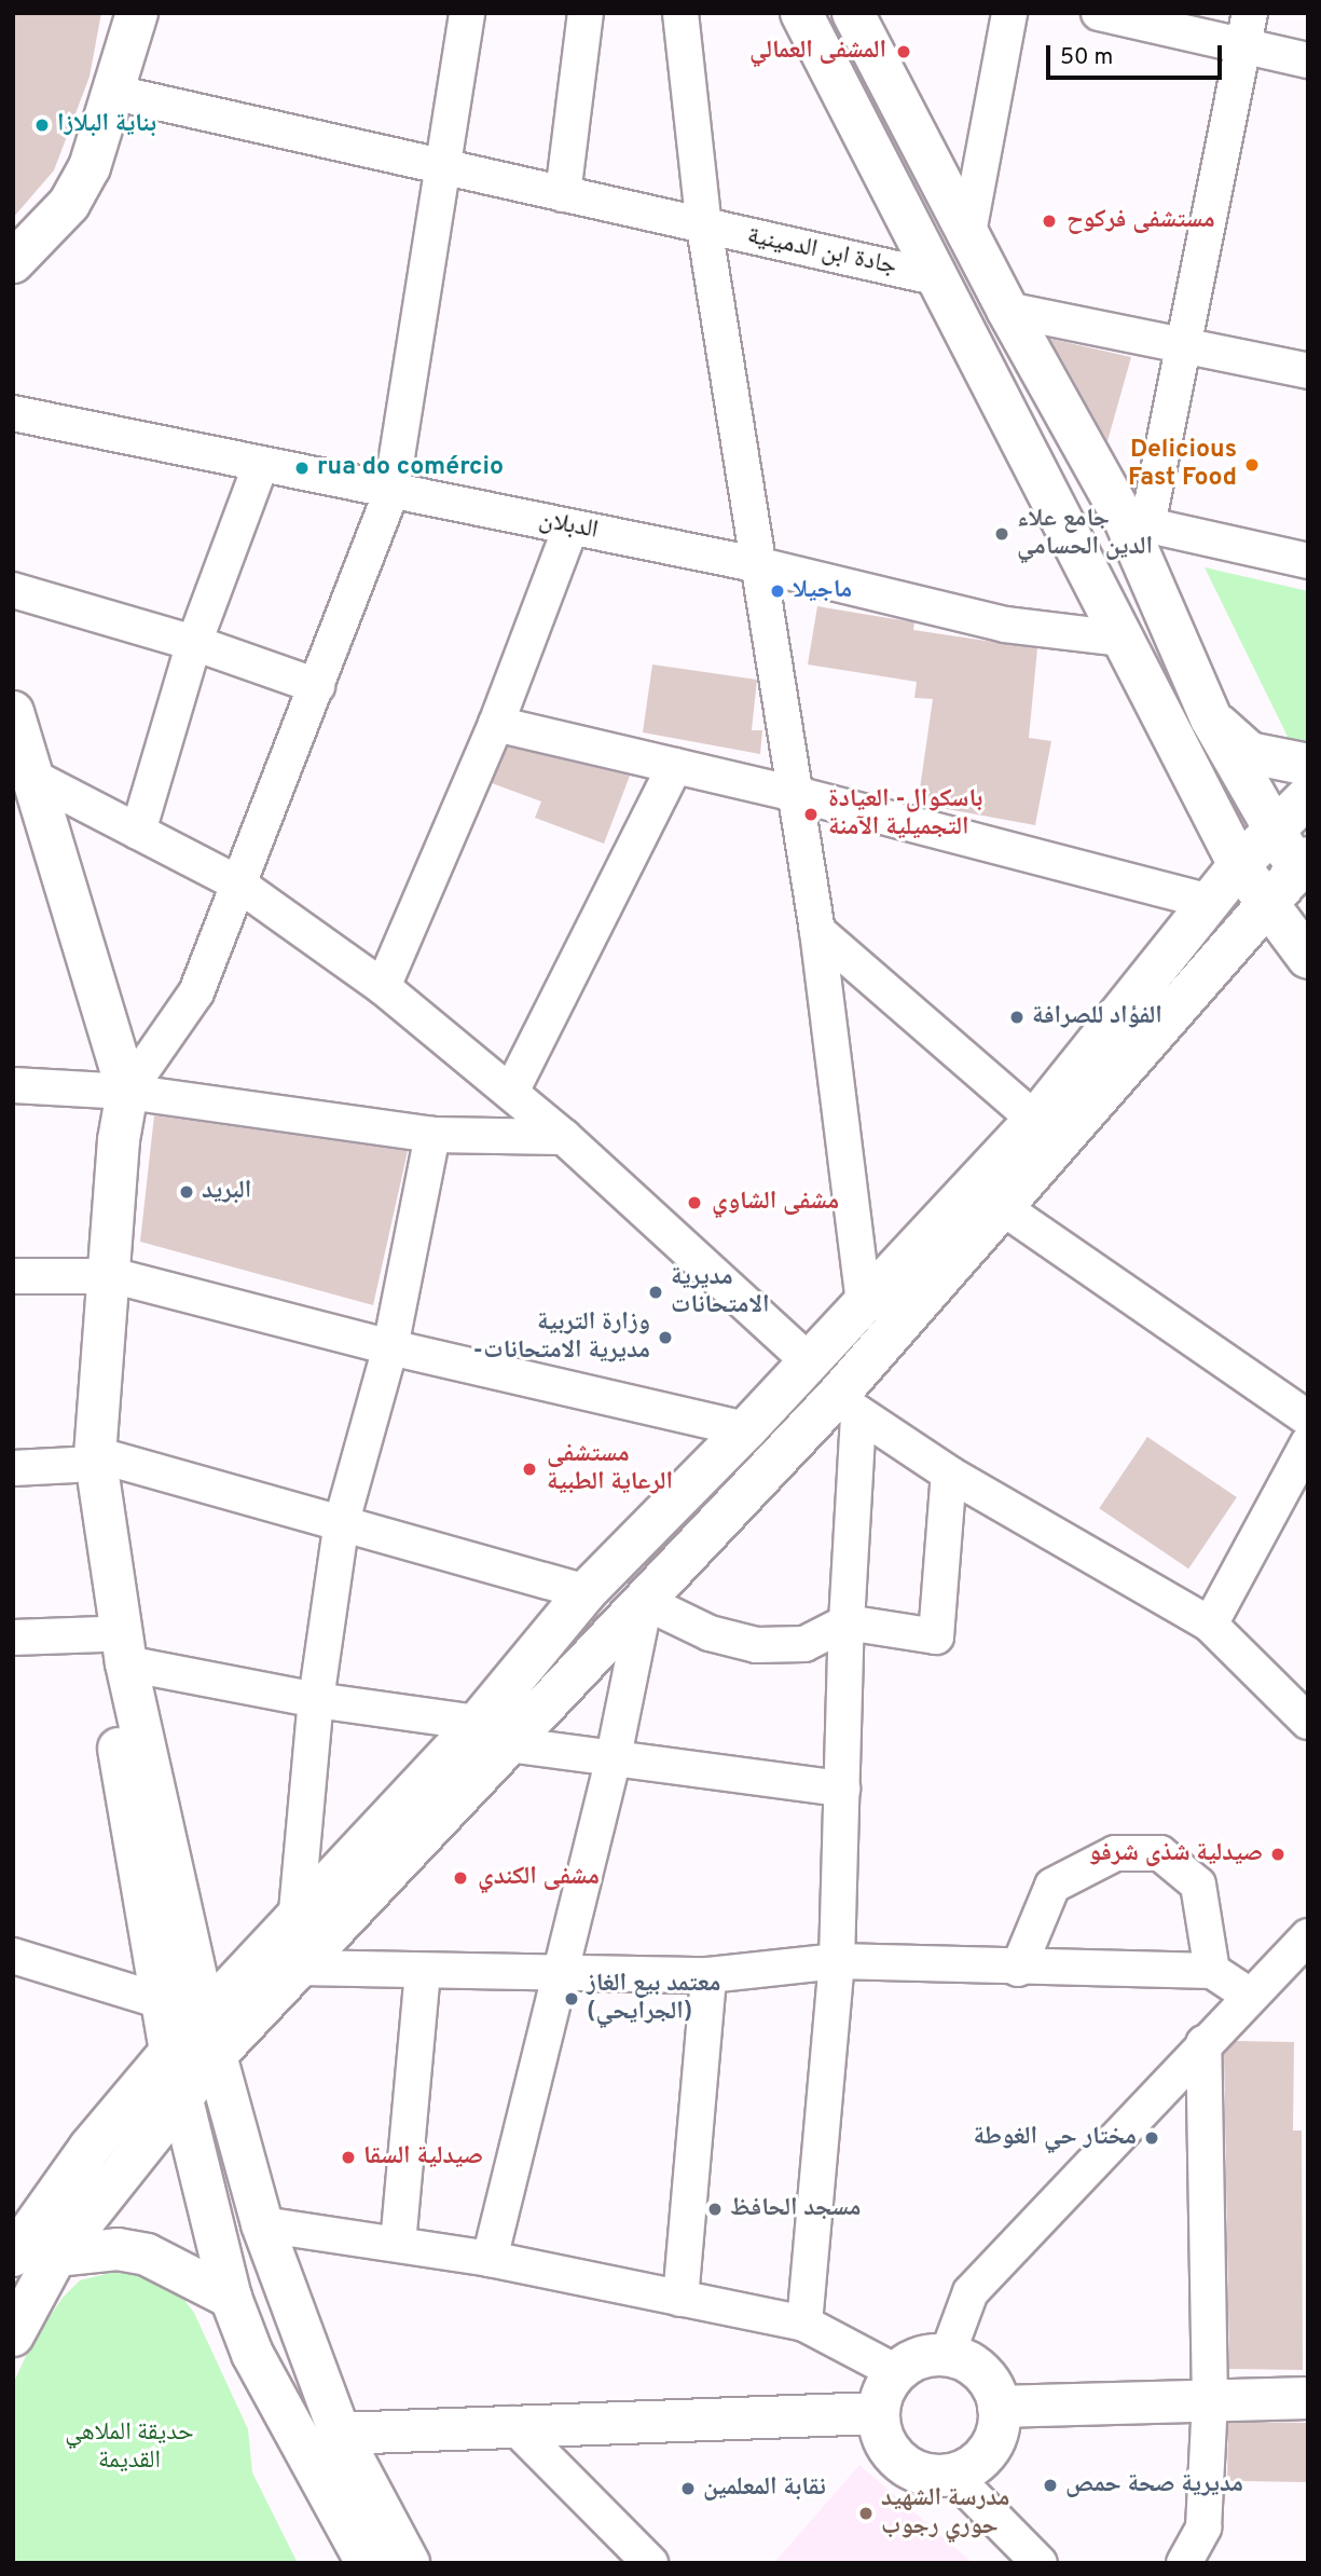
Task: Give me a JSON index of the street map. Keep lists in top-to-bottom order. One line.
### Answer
{"streets":{"street":["جادة ابن الدمينية","الدبلان"]},"parks":["حديقة الملاهي القديمة"],"places":["المشفى العمالي","بناية البلازا","مستشفى فركوح","Delicious Fast Food","rua do comércio","جامع علاء الدين الحسامي","ماجيلا","باسكوال- العيادة التجميلية الآمنة","الفؤاد للصرافة","البريد","مشفى الشاوي","مديرية الامتحانات","وزارة التربية -مديرية الامتحانات","مستشفى الرعاية الطبية","صيدلية شذى شرفو","مشفى الكندي","معتمد بيع الغاز (الجرايحي)","مختار حي الغوطة","صيدلية السقا","مسجد الحافظ","مديرية صحة حمص","نقابة المعلمين","مدرسة الشهيد حوري رجوب"],"scale_bar":"50 m"}
